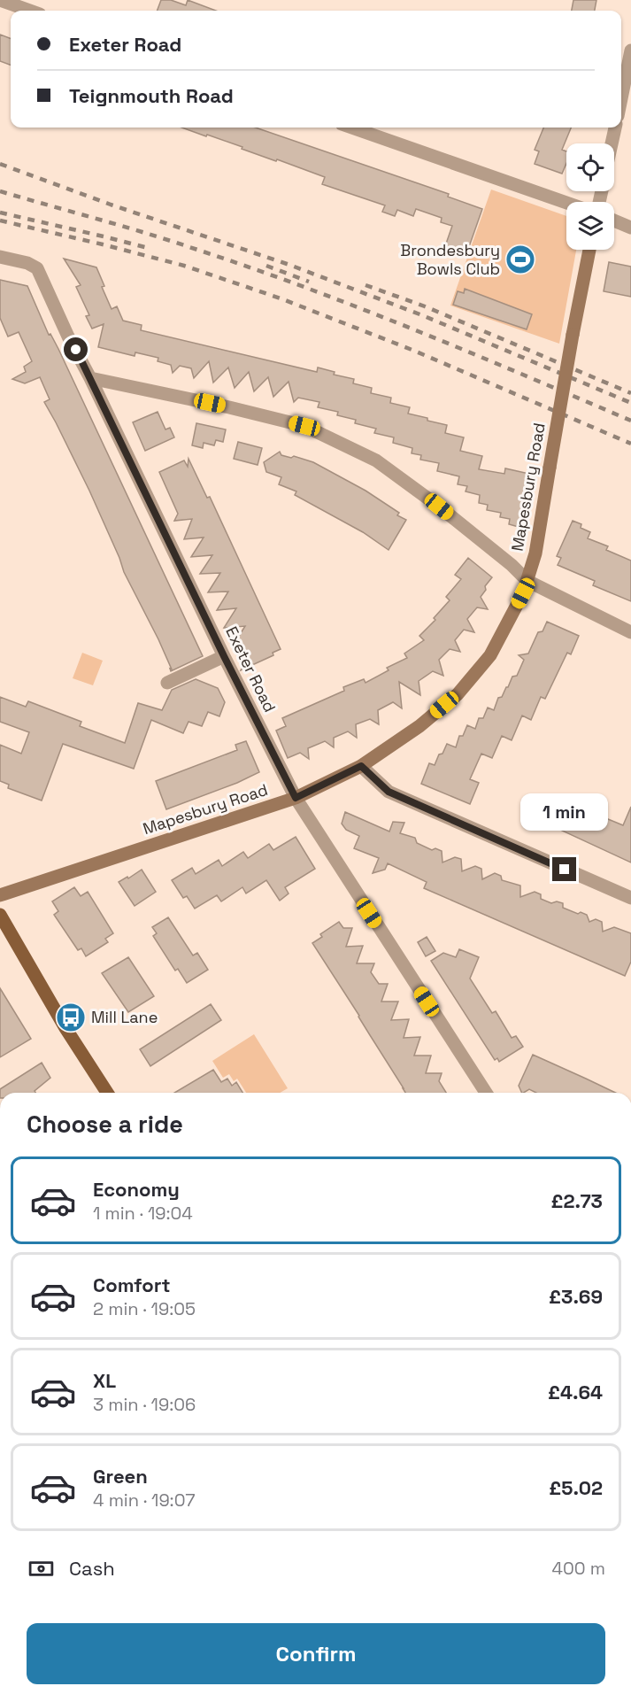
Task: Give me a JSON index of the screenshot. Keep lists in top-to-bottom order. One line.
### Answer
{"streets":{"street":["Mapesbury Road","Exeter Road"]},"crossings":[["Mapesbury Road","Exeter Road"]],"places":{"sports":["Brondesbury Bowls Club"],"bus stop":["Mill Lane"]},"page":{"banner":["Exeter Road","Teignmouth Road"],"bubble":"1 min","heading":"Choose a ride","list":[{"name":"Economy","note":"1 min · 19:04","value":"£2.73"},{"name":"Comfort","note":"2 min · 19:05","value":"£3.69"},{"name":"XL","note":"3 min · 19:06","value":"£4.64"},{"name":"Green","note":"4 min · 19:07","value":"£5.02"}],"pay":["Cash","400 m"],"buttons":"Confirm"}}
